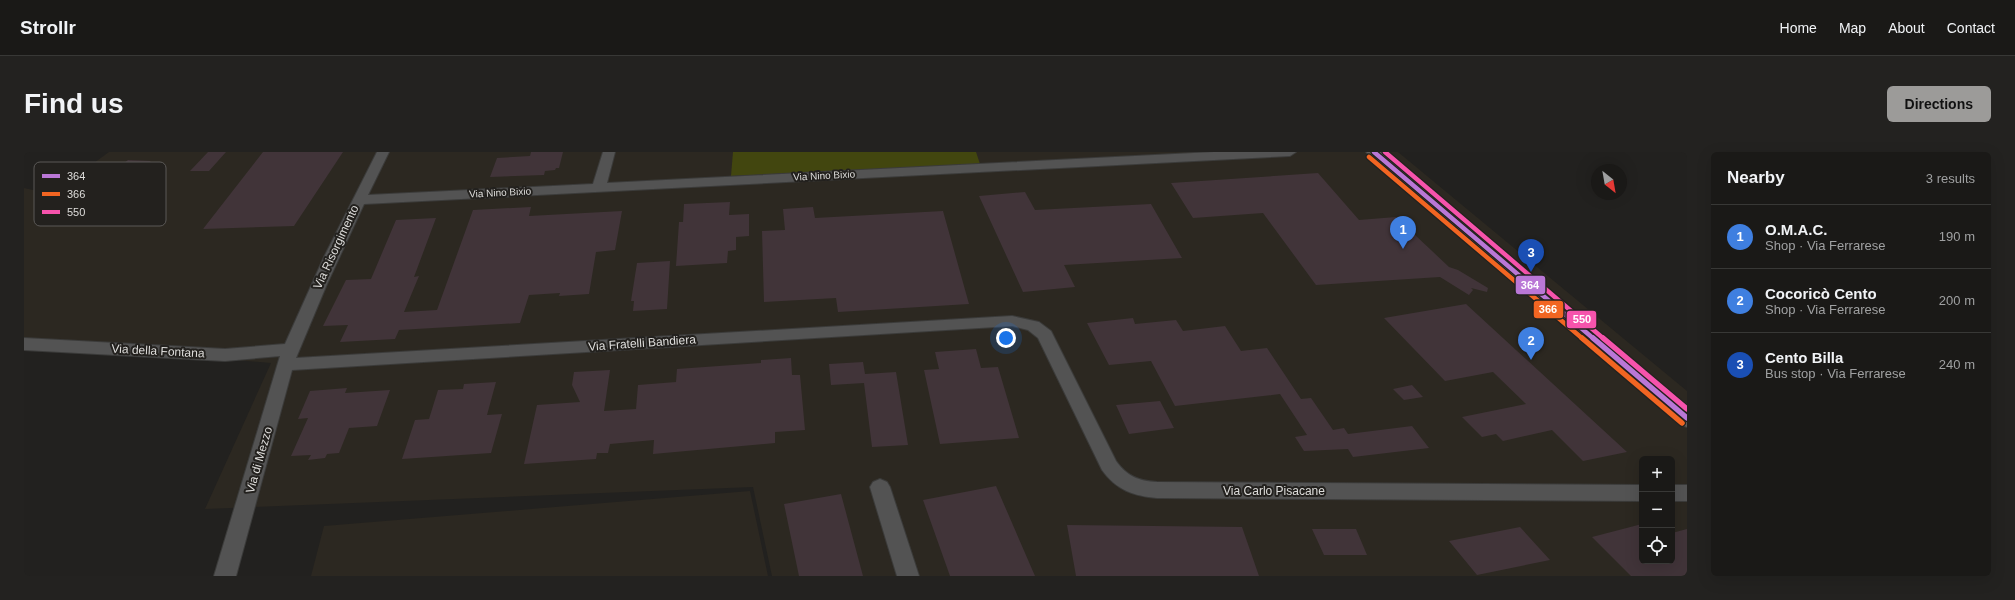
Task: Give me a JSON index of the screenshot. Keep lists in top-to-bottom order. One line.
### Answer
{"streets":{"street":["Via Nino Bixio","Via Risorgimento","Via Fratelli Bandiera","Via della Fontana","Via di Mezzo","Via Carlo Pisacane"]},"crossings":[["Via Nino Bixio","Via Risorgimento"],["Via Risorgimento","Via Fratelli Bandiera"],["Via Risorgimento","Via della Fontana"],["Via Risorgimento","Via di Mezzo"],["Via Fratelli Bandiera","Via della Fontana"],["Via Fratelli Bandiera","Via di Mezzo"],["Via Fratelli Bandiera","Via Carlo Pisacane"],["Via della Fontana","Via di Mezzo"]],"lines":["transit line 364","transit line 550","transit line 366"],"legend":["364","366","550"],"north":"bottom right","page":{"header":"Strollr","nav":["Home","Map","About","Contact"],"buttons":"Directions","title":"Find us","heading":["Nearby","3 results"],"list":[{"mark":"1","name":"O.M.A.C.","note":"Shop · Via Ferrarese","value":"190 m"},{"mark":"2","name":"Cocoricò Cento","note":"Shop · Via Ferrarese","value":"200 m"},{"mark":"3","name":"Cento Billa","note":"Bus stop · Via Ferrarese","value":"240 m"}],"pins":["1","3","2"],"map_buttons":["+","−"]}}
